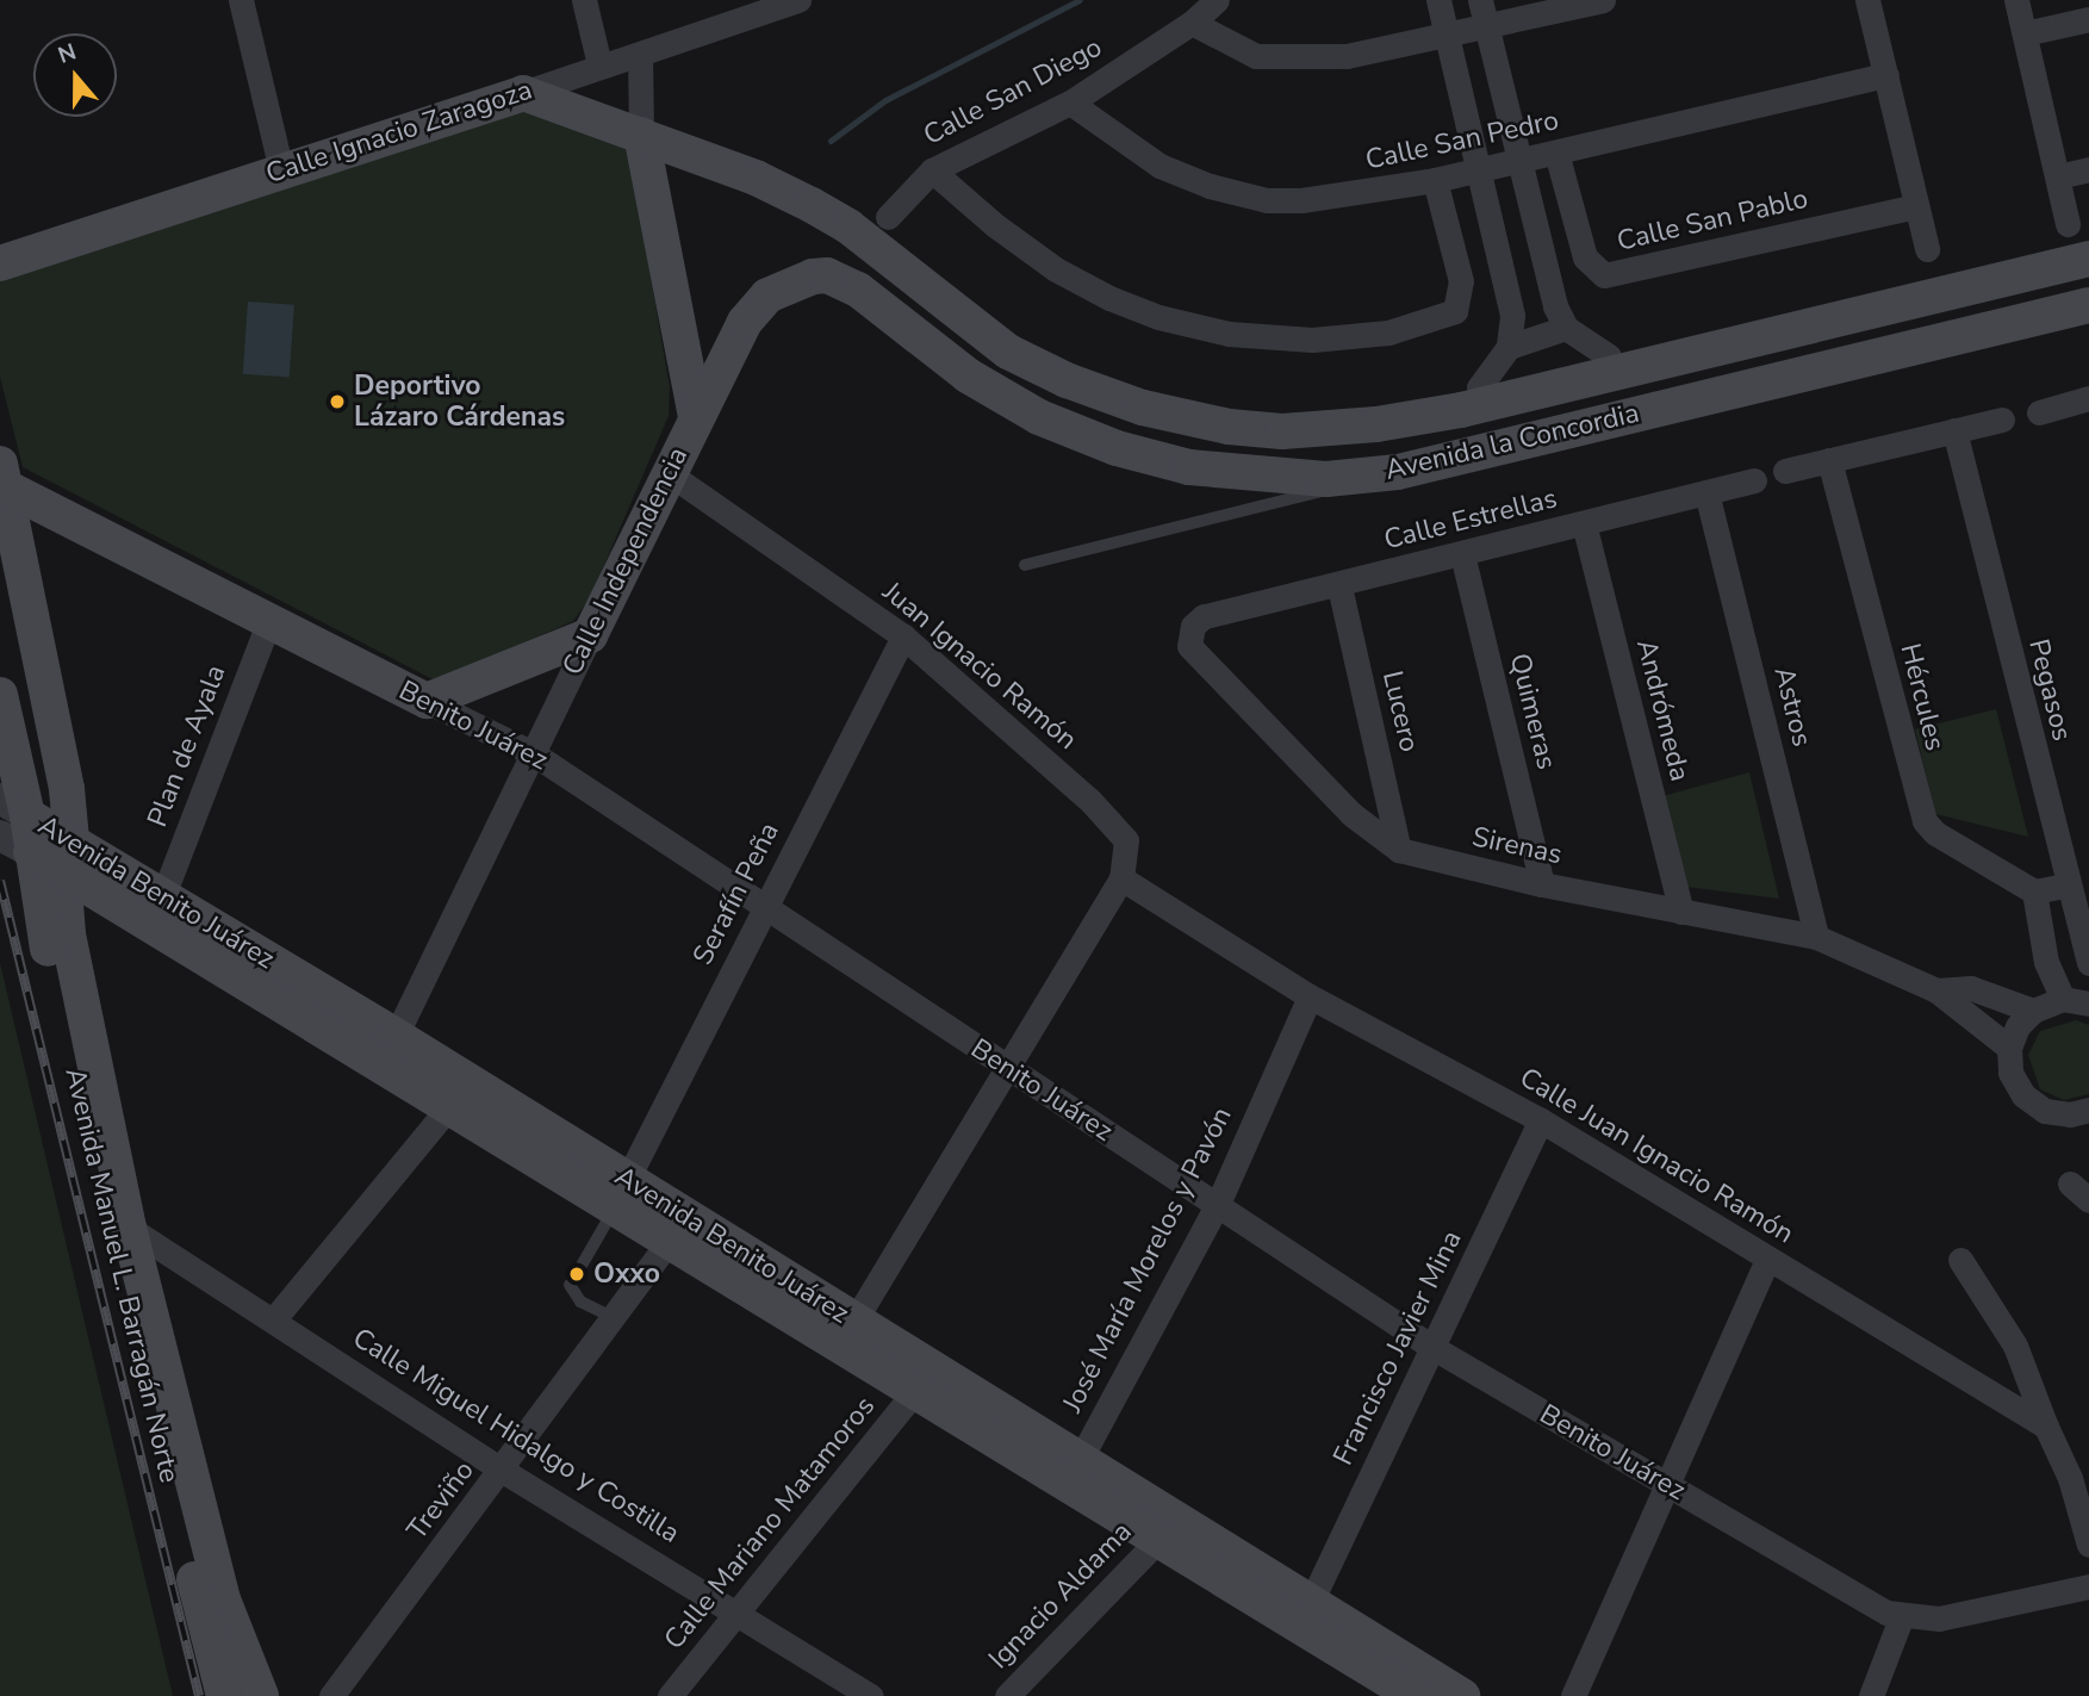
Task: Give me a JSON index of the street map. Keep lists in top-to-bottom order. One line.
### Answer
{"streets":{"main road":["Calle Ignacio Zaragoza","Avenida la Concordia","Calle Independencia","Benito Juárez","Avenida Benito Juárez","Avenida Manuel L. Barragán Norte"],"street":["Calle San Diego","Calle San Pedro","Calle San Pablo","Calle Estrellas","Juan Ignacio Ramón","Pegasos","Hércules","Astros","Andrómeda","Lucero","Quimeras","Plan de Ayala","Sirenas","Serafín Peña","Calle Juan Ignacio Ramón","José María Morelos y Pavón","Francisco Javier Mina","Calle Miguel Hidalgo y Costilla","Treviño","Calle Mariano Matamoros","Ignacio Aldama"]},"crossings":[["Calle San Diego","Calle San Pedro"],["Calle Ignacio Zaragoza","Avenida la Concordia"],["Calle Ignacio Zaragoza","Calle Independencia"],["Calle San Pedro","Calle San Pablo"],["Avenida la Concordia","Calle Independencia"],["Calle Estrellas","Astros"],["Calle Estrellas","Andrómeda"],["Calle Estrellas","Lucero"],["Calle Estrellas","Quimeras"],["Calle Estrellas","Sirenas"],["Calle Independencia","Juan Ignacio Ramón"],["Calle Independencia","Benito Juárez"],["Calle Independencia","Avenida Benito Juárez"],["Juan Ignacio Ramón","Serafín Peña"],["Juan Ignacio Ramón","Calle Juan Ignacio Ramón"],["Astros","Sirenas"],["Andrómeda","Sirenas"],["Lucero","Sirenas"],["Quimeras","Sirenas"],["Benito Juárez","Plan de Ayala"],["Benito Juárez","Serafín Peña"],["Benito Juárez","José María Morelos y Pavón"],["Benito Juárez","Avenida Manuel L. Barragán Norte"],["Benito Juárez","Francisco Javier Mina"],["Plan de Ayala","Avenida Benito Juárez"],["Avenida Benito Juárez","Serafín Peña"],["Avenida Benito Juárez","José María Morelos y Pavón"],["Avenida Benito Juárez","Avenida Manuel L. Barragán Norte"],["Avenida Benito Juárez","Francisco Javier Mina"],["Avenida Benito Juárez","Treviño"],["Avenida Benito Juárez","Calle Mariano Matamoros"],["Avenida Benito Juárez","Ignacio Aldama"],["Calle Juan Ignacio Ramón","José María Morelos y Pavón"],["Calle Juan Ignacio Ramón","Francisco Javier Mina"],["Avenida Manuel L. Barragán Norte","Calle Miguel Hidalgo y Costilla"],["Calle Miguel Hidalgo y Costilla","Treviño"],["Calle Miguel Hidalgo y Costilla","Calle Mariano Matamoros"]],"places":["Deportivo Lázaro Cárdenas","Oxxo"],"north":"top"}
